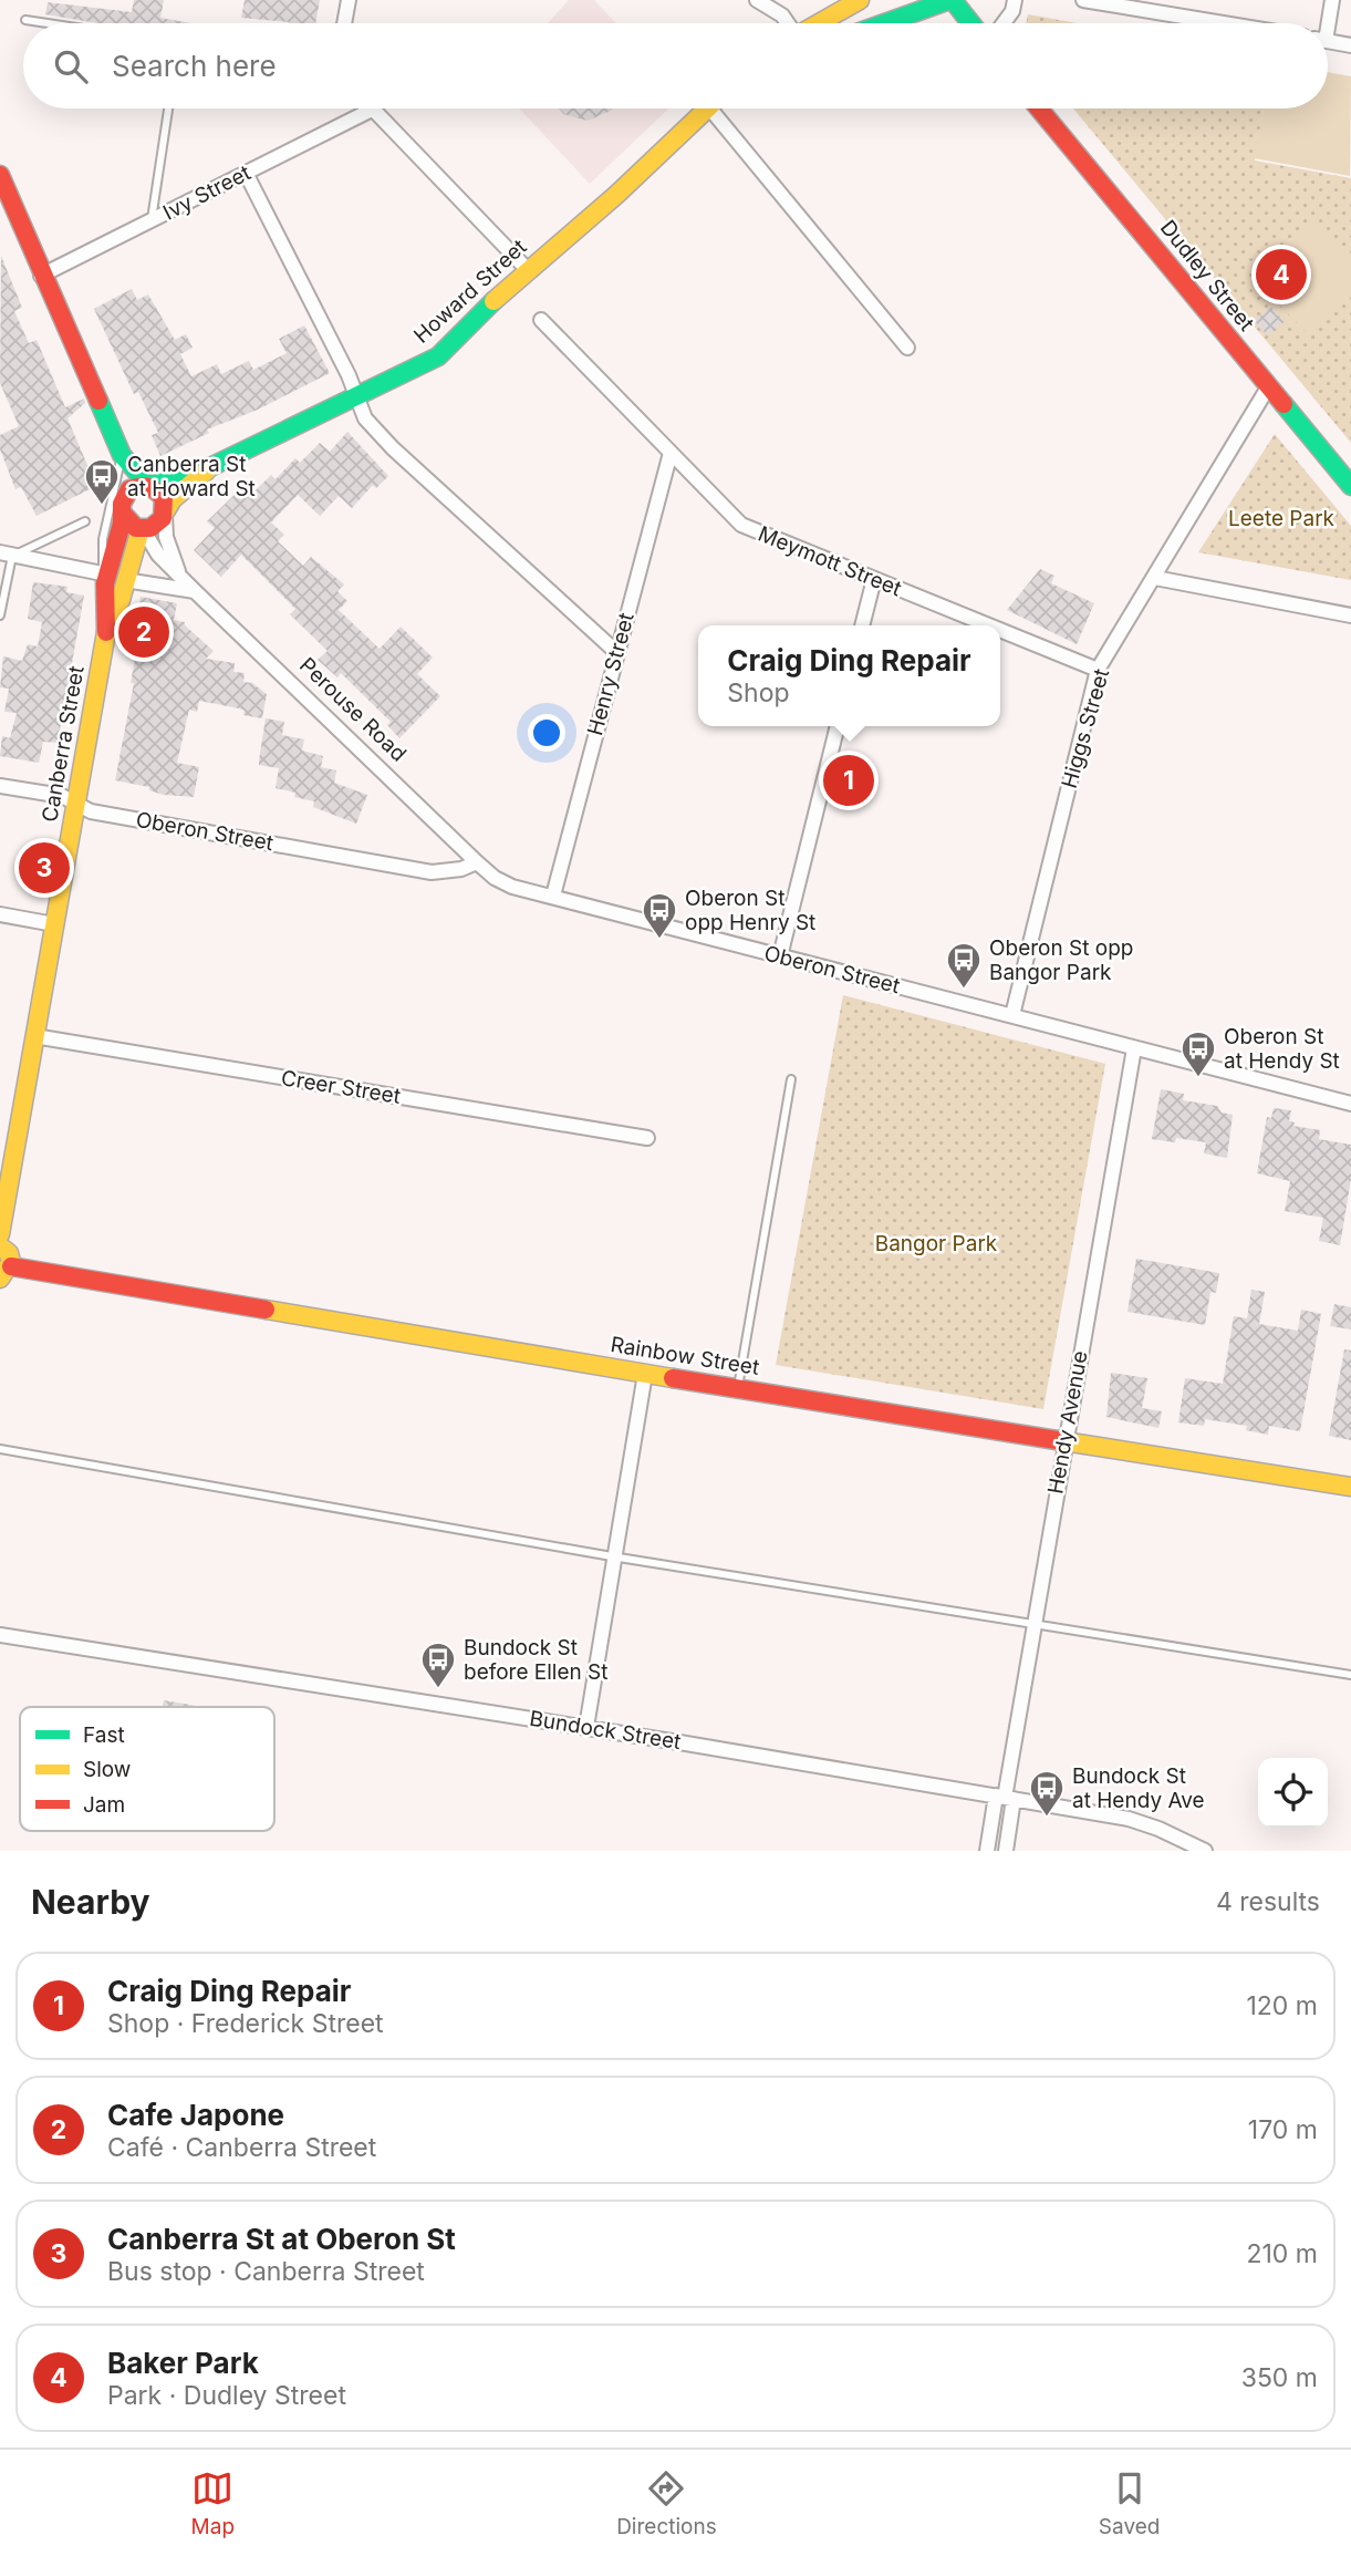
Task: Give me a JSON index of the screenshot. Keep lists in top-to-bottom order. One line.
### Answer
{"streets":{"street":["Ivy Street","Dudley Street","Howard Street","Meymott Street","Henry Street","Perouse Road","Higgs Street","Canberra Street","Oberon Street","Creer Street","Rainbow Street","Hendy Avenue","Bundock Street"]},"crossings":[["Dudley Street","Higgs Street"],["Howard Street","Perouse Road"],["Howard Street","Canberra Street"],["Meymott Street","Henry Street"],["Meymott Street","Higgs Street"],["Henry Street","Oberon Street"],["Perouse Road","Canberra Street"],["Perouse Road","Oberon Street"],["Higgs Street","Oberon Street"],["Canberra Street","Oberon Street"],["Canberra Street","Creer Street"],["Oberon Street","Hendy Avenue"],["Rainbow Street","Hendy Avenue"],["Hendy Avenue","Bundock Street"]],"parks":["Leete Park","Bangor Park"],"places":{"bus stop":["Canberra St at Howard St","Oberon St opp Henry St","Oberon St opp Bangor Park","Oberon St at Hendy St","Bundock St before Ellen St","Bundock St at Hendy Ave"]},"legend":["Fast","Slow","Jam"],"page":{"search":"Search here","pins":["4","2","1","3"],"popup":["Craig Ding Repair","Shop"],"heading":["Nearby","4 results"],"list":[{"mark":"1","name":"Craig Ding Repair","note":"Shop · Frederick Street","value":"120 m"},{"mark":"2","name":"Cafe Japone","note":"Café · Canberra Street","value":"170 m"},{"mark":"3","name":"Canberra St at Oberon St","note":"Bus stop · Canberra Street","value":"210 m"},{"mark":"4","name":"Baker Park","note":"Park · Dudley Street","value":"350 m"}],"nav":["Map","Directions","Saved"]}}
